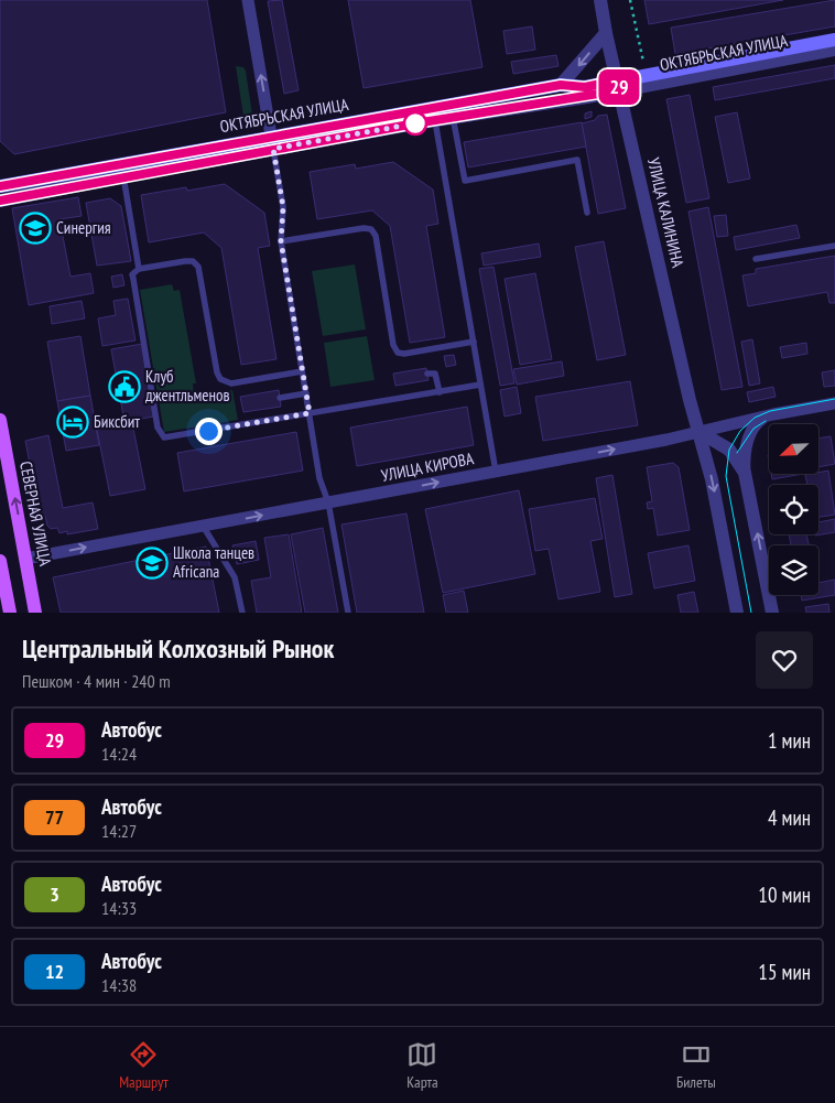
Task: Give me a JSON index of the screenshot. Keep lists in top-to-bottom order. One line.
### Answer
{"streets":{"main road":["ОКТЯБРЬСКАЯ УЛИЦА","СЕВЕРНАЯ УЛИЦА"],"street":["УЛИЦА КАЛИНИНА","УЛИЦА КИРОВА"]},"crossings":[["ОКТЯБРЬСКАЯ УЛИЦА","УЛИЦА КАЛИНИНА"],["УЛИЦА КАЛИНИНА","УЛИЦА КИРОВА"],["УЛИЦА КИРОВА","СЕВЕРНАЯ УЛИЦА"]],"one_way":["УЛИЦА КИРОВА","СЕВЕРНАЯ УЛИЦА"],"places":{"school or university":["Синергия","Школа танцев Africana"],"public building":["Клуб джентльменов"],"hotel":["Биксбит"]},"lines":["bus line 29"],"north":"bottom left","page":{"on_map":"29","heading":["Центральный Колхозный Рынок","Пешком · 4 мин · 240 m"],"list":[{"mark":"29","name":"Автобус","note":"14:24","value":"1 мин"},{"mark":"77","name":"Автобус","note":"14:27","value":"4 мин"},{"mark":"3","name":"Автобус","note":"14:33","value":"10 мин"},{"mark":"12","name":"Автобус","note":"14:38","value":"15 мин"}],"tabs":["Маршрут","Карта","Билеты"]}}
